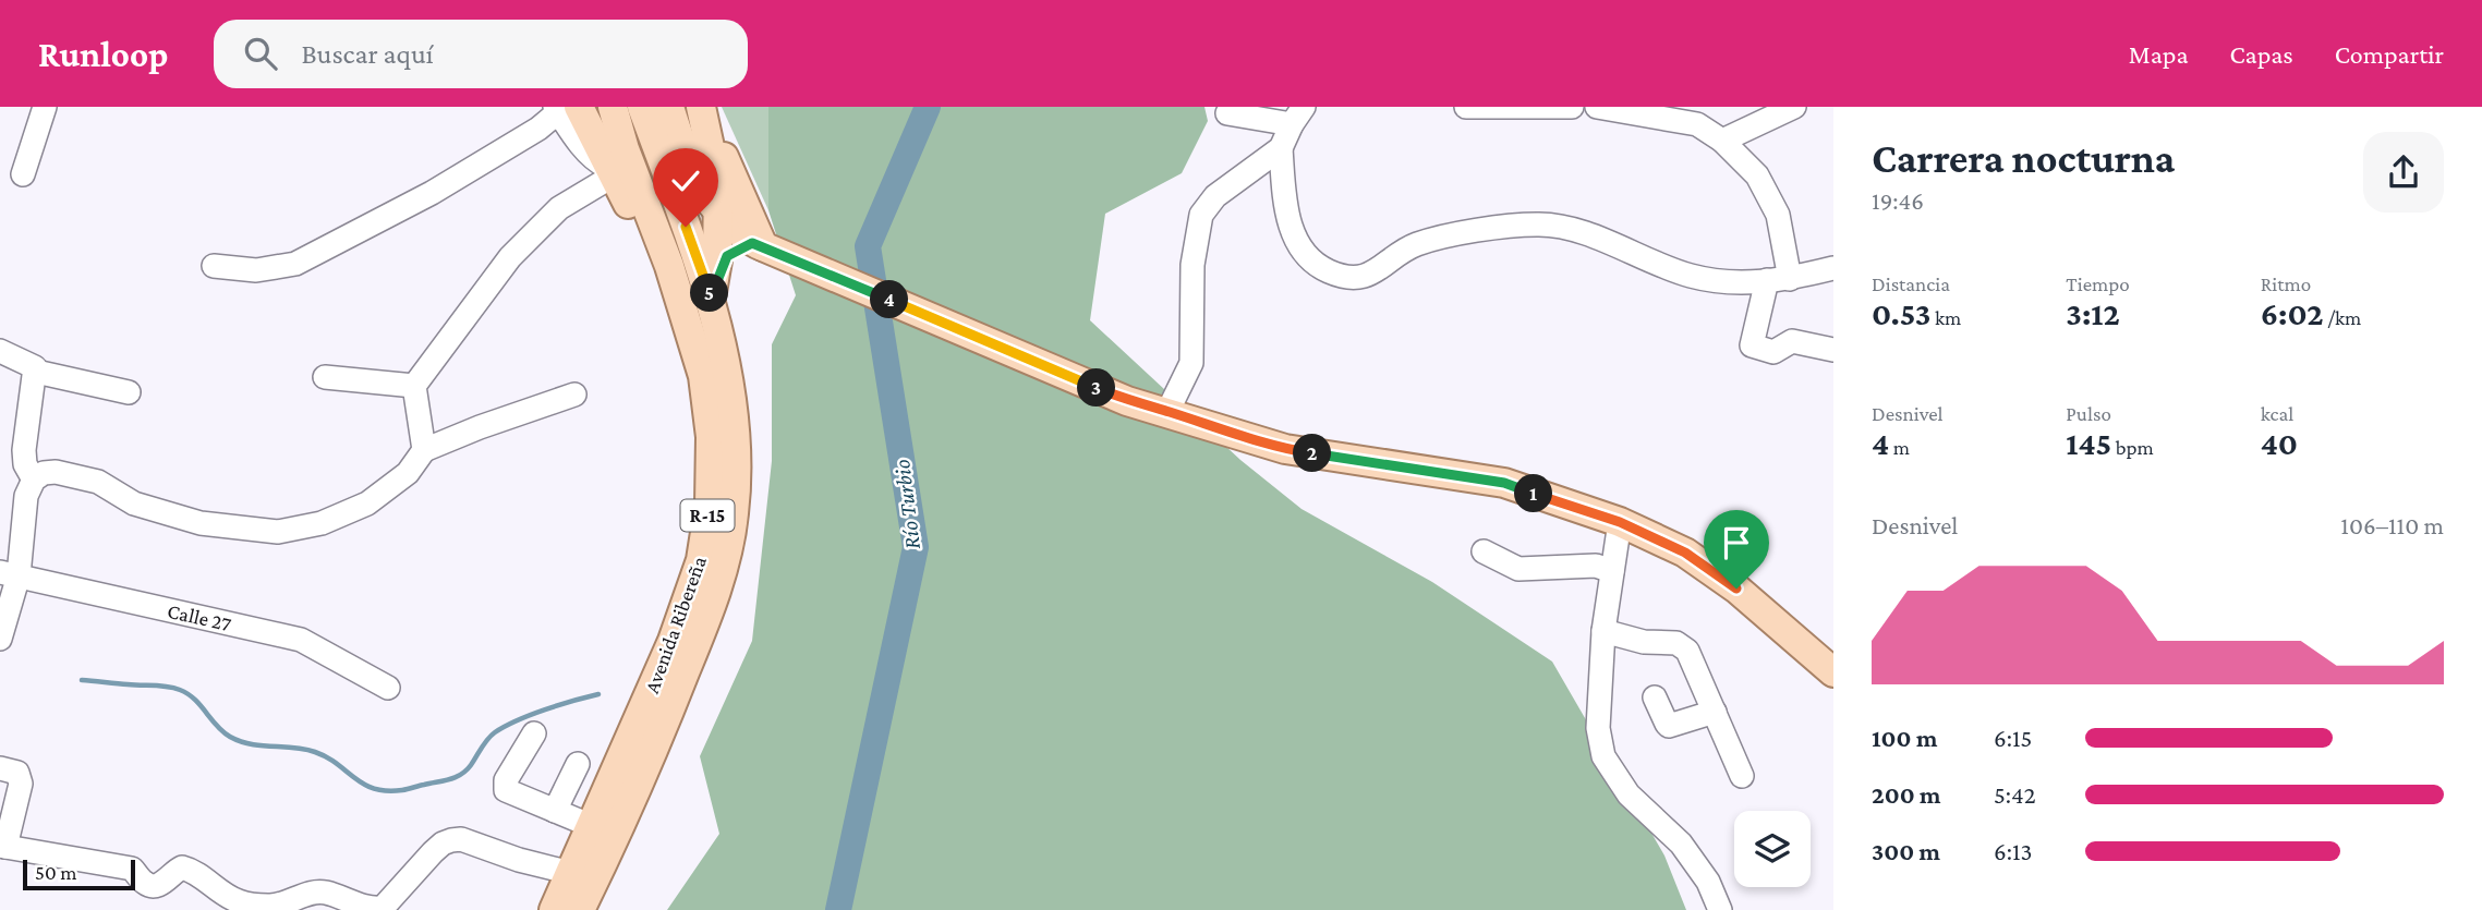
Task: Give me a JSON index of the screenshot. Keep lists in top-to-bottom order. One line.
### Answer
{"streets":{"main road":["R-15","Avenida Ribereña"],"street":["Calle 27"]},"water":["Río Turbio"],"scale_bar":"50 m","page":{"header":"Runloop","search":"Buscar aquí","nav":["Mapa","Capas","Compartir"],"heading":["Carrera nocturna","19:46"],"stats":[["Distancia","0.53 km"],["Tiempo","3:12"],["Ritmo","6:02 /km"],["Desnivel","4 m"],["Pulso","145 bpm"],["kcal","40"]],"pins":["5","4","3","2","1"],"chart":["Desnivel","106–110 m"],"list":[{"name":"100 m","note":"6:15"},{"name":"200 m","note":"5:42"},{"name":"300 m","note":"6:13"}],"scale":"50 m"}}
